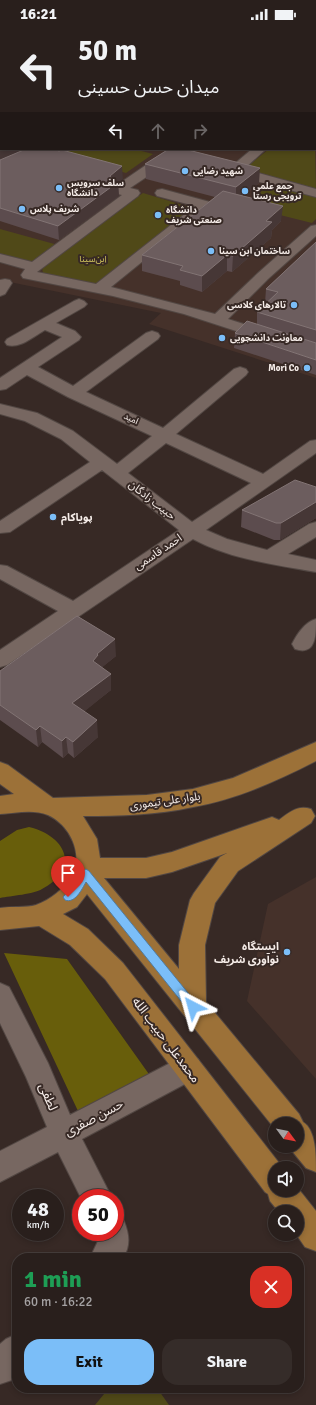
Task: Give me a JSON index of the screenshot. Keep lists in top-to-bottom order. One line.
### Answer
{"streets":{"main road":["بلوار علی تیموری","محمدعلی حبیب الله"],"street":["امید","حبیب زادگان","احمد قاسمی","لطفی","حسن صفری"]},"crossings":[["امید","احمد قاسمی"],["حبیب زادگان","احمد قاسمی"],["محمدعلی حبیب الله","حسن صفری"],["لطفی","حسن صفری"]],"parks":["ابن‌سینا"],"places":["شهید رضایی","سلف سرویس دانشگاه","جمع علمی ترویجی رستا","شریف پلاس","دانشگاه صنعتی شریف","ساختمان ابن سینا","تالارهای کلاسی","معاونت دانشجویی","Mori Co","پویاکام","ایستگاه نوآوری شریف"],"north":"bottom right","page":{"status":"16:21","turn":["50 m","میدان حسن حسینی"],"speed":"48 km/h","limit":"50","heading":["1 min","60 m · 16:22"],"buttons":["Exit","Share"]}}
